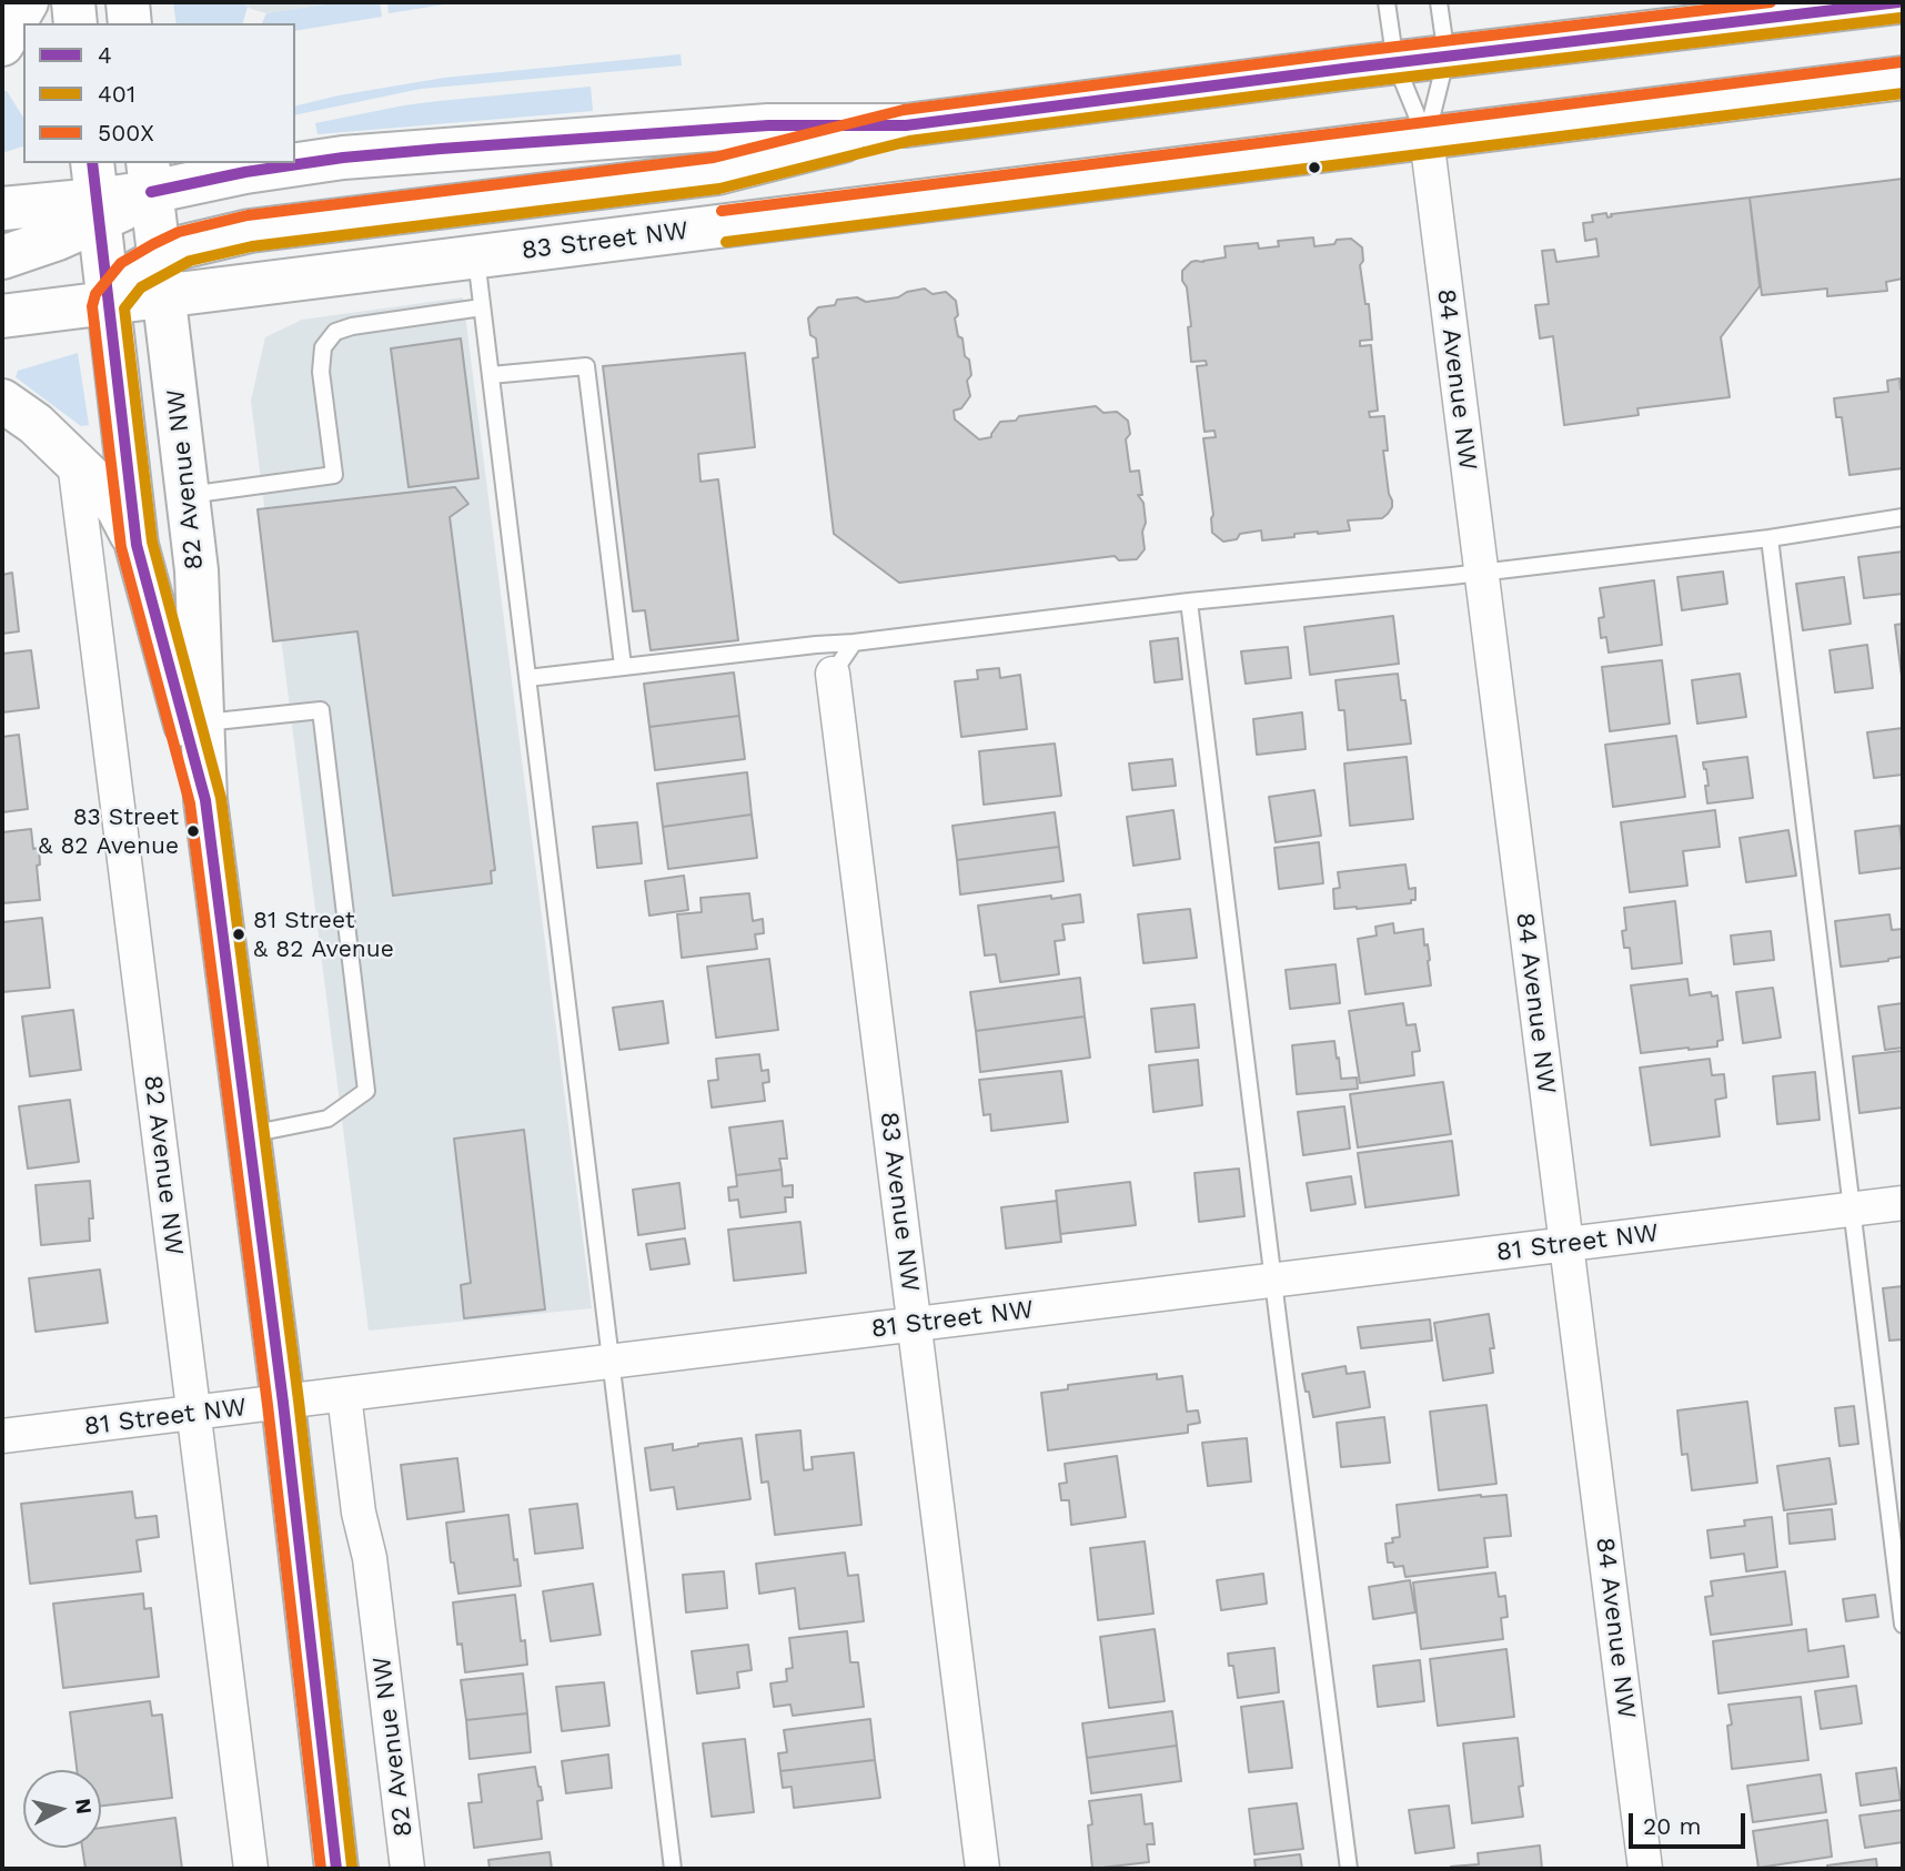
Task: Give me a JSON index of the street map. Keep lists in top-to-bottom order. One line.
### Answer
{"streets":{"main road":["83 Street NW","82 Avenue NW"],"street":["84 Avenue NW","83 Avenue NW","81 Street NW"]},"crossings":[["83 Street NW","84 Avenue NW"],["83 Street NW","82 Avenue NW"],["84 Avenue NW","81 Street NW"],["82 Avenue NW","81 Street NW"],["83 Avenue NW","81 Street NW"]],"places":["83 Street & 82 Avenue","81 Street & 82 Avenue"],"lines":["transit line 4","transit line 500X","transit line 401"],"legend":["4","401","500X"],"scale_bar":"20 m","north":"right"}
